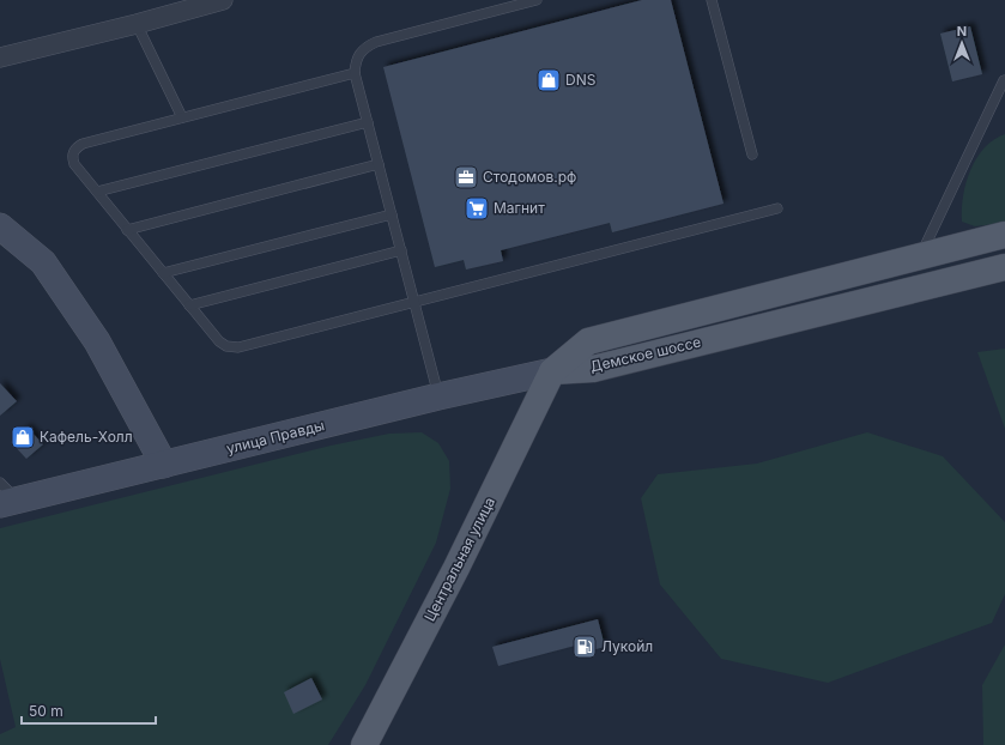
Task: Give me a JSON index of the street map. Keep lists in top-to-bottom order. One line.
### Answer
{"streets":{"main road":["Демское шоссе","улица Правды","Центральная улица"]},"crossings":[["Демское шоссе","улица Правды"],["Демское шоссе","Центральная улица"],["улица Правды","Центральная улица"]],"places":{"shop":["DNS","Кафель-Холл"],"office":["Стодомов.рф"],"supermarket":["Магнит"],"fuel station":["Лукойл"]},"scale_bar":"50 m","north":"top"}
